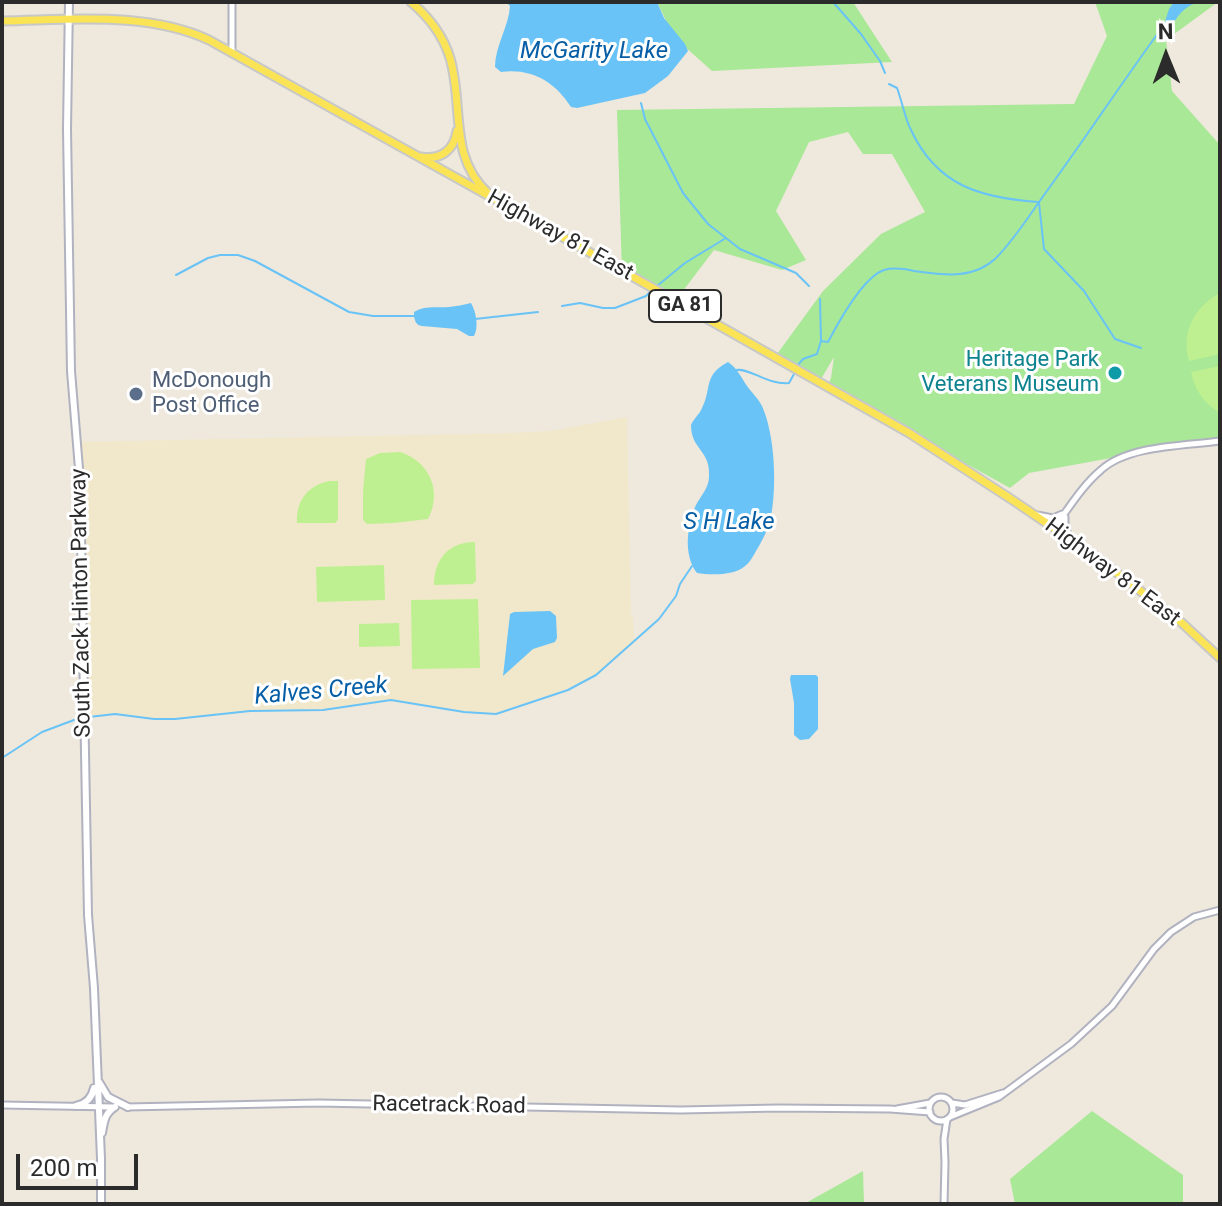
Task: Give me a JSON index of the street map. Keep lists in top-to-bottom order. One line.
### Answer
{"streets":{"main road":["Highway 81 East","GA 81","South Zack Hinton Parkway"],"street":["Racetrack Road"]},"crossings":[["Highway 81 East","GA 81"],["Highway 81 East","South Zack Hinton Parkway"],["South Zack Hinton Parkway","Racetrack Road"]],"water":["McGarity Lake","S H Lake","Kalves Creek"],"places":["Heritage Park Veterans Museum","McDonough Post Office"],"scale_bar":"200 m","north":"top"}
